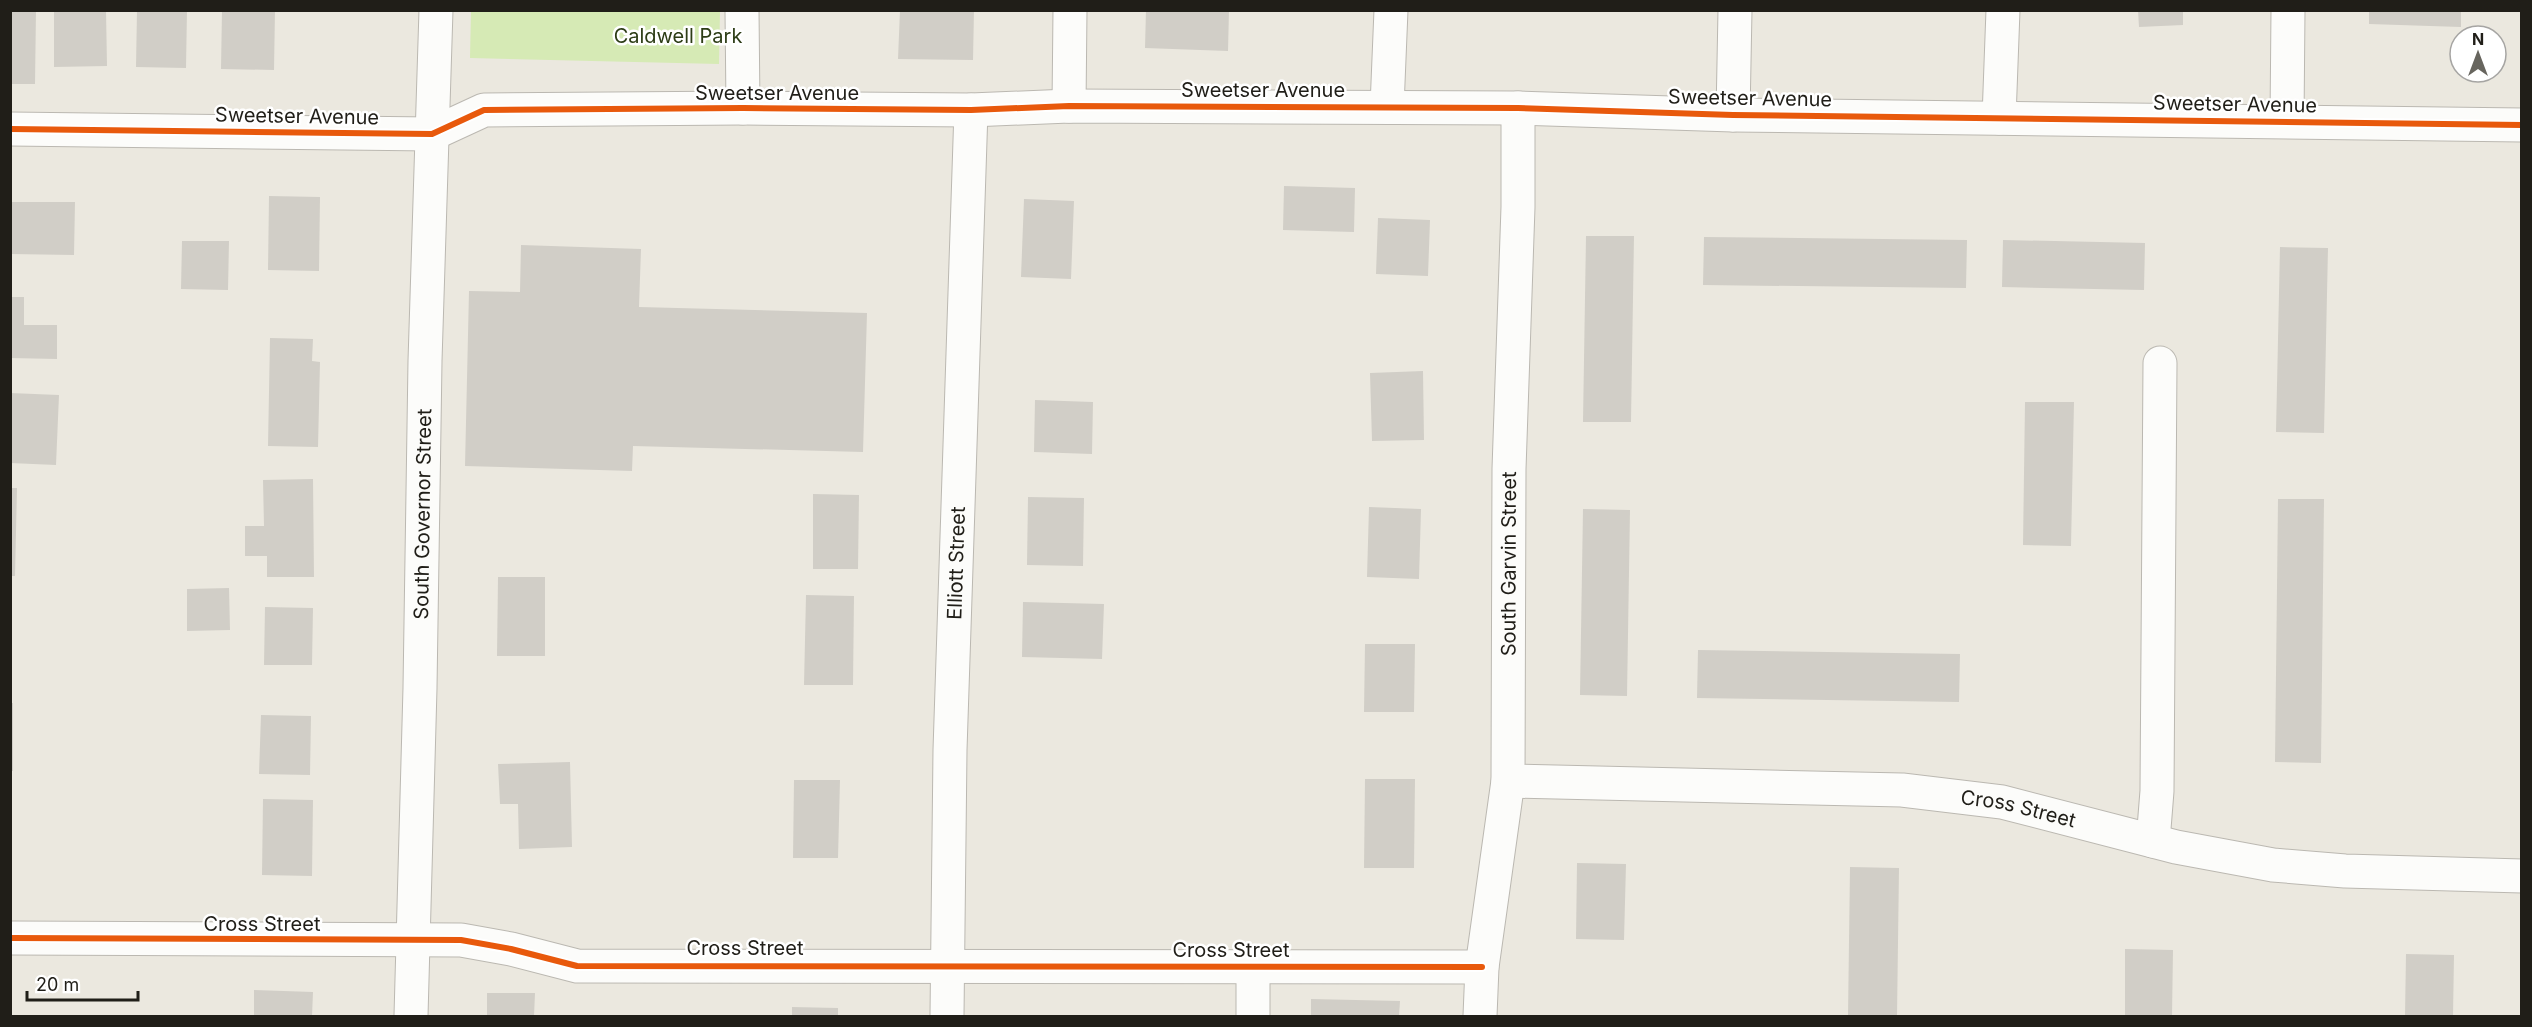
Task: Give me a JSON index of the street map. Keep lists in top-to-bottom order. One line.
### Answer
{"streets":{"street":["Sweetser Avenue","South Governor Street","Elliott Street","South Garvin Street","Cross Street"]},"crossings":[["Sweetser Avenue","South Governor Street"],["Sweetser Avenue","Elliott Street"],["Sweetser Avenue","South Garvin Street"],["South Governor Street","Cross Street"],["Elliott Street","Cross Street"],["South Garvin Street","Cross Street"]],"parks":["Caldwell Park"],"scale_bar":"20 m","north":"top"}
